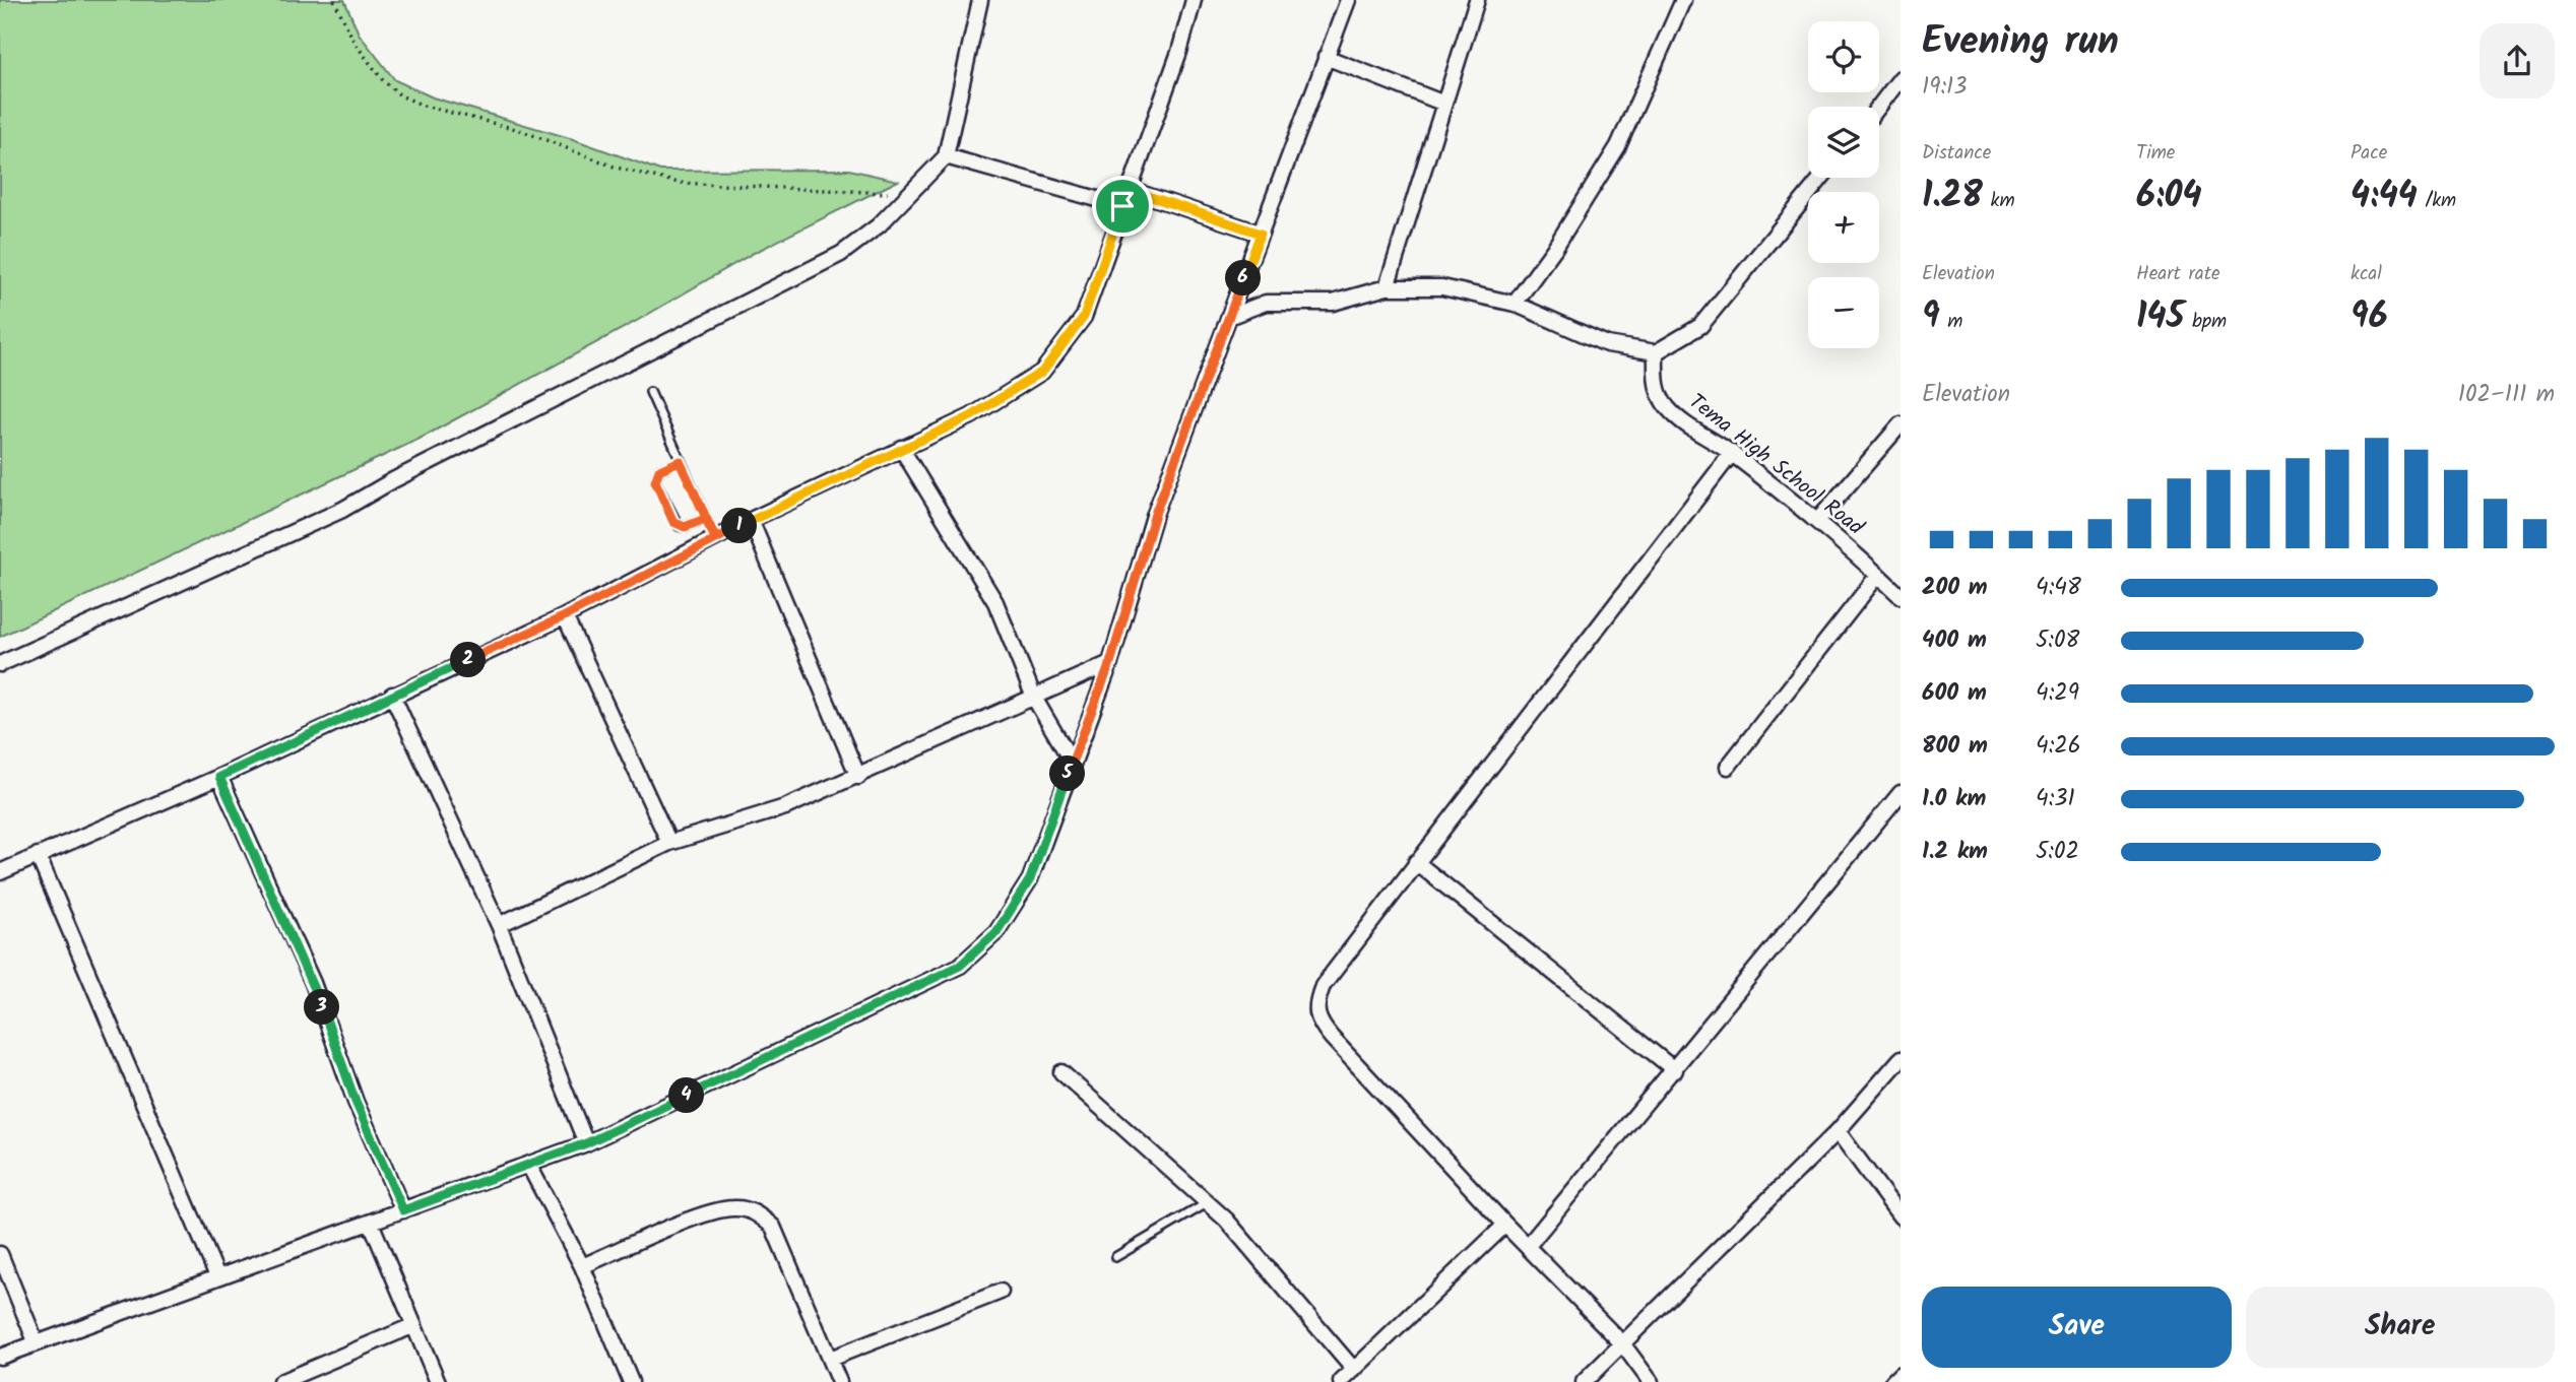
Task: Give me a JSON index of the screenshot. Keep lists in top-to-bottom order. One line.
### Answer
{"streets":{"street":["Tema High School Road"]},"page":{"heading":["Evening run","19:13"],"map_buttons":["+","−"],"stats":[["Distance","1.28 km"],["Time","6:04"],["Pace","4:44 /km"],["Elevation","9 m"],["Heart rate","145 bpm"],["kcal","96"]],"pins":["6","1","2","5","3","4"],"chart":["Elevation","102–111 m"],"list":[{"name":"200 m","note":"4:48"},{"name":"400 m","note":"5:08"},{"name":"600 m","note":"4:29"},{"name":"800 m","note":"4:26"},{"name":"1.0 km","note":"4:31"},{"name":"1.2 km","note":"5:02"}],"buttons":["Save","Share"]}}
